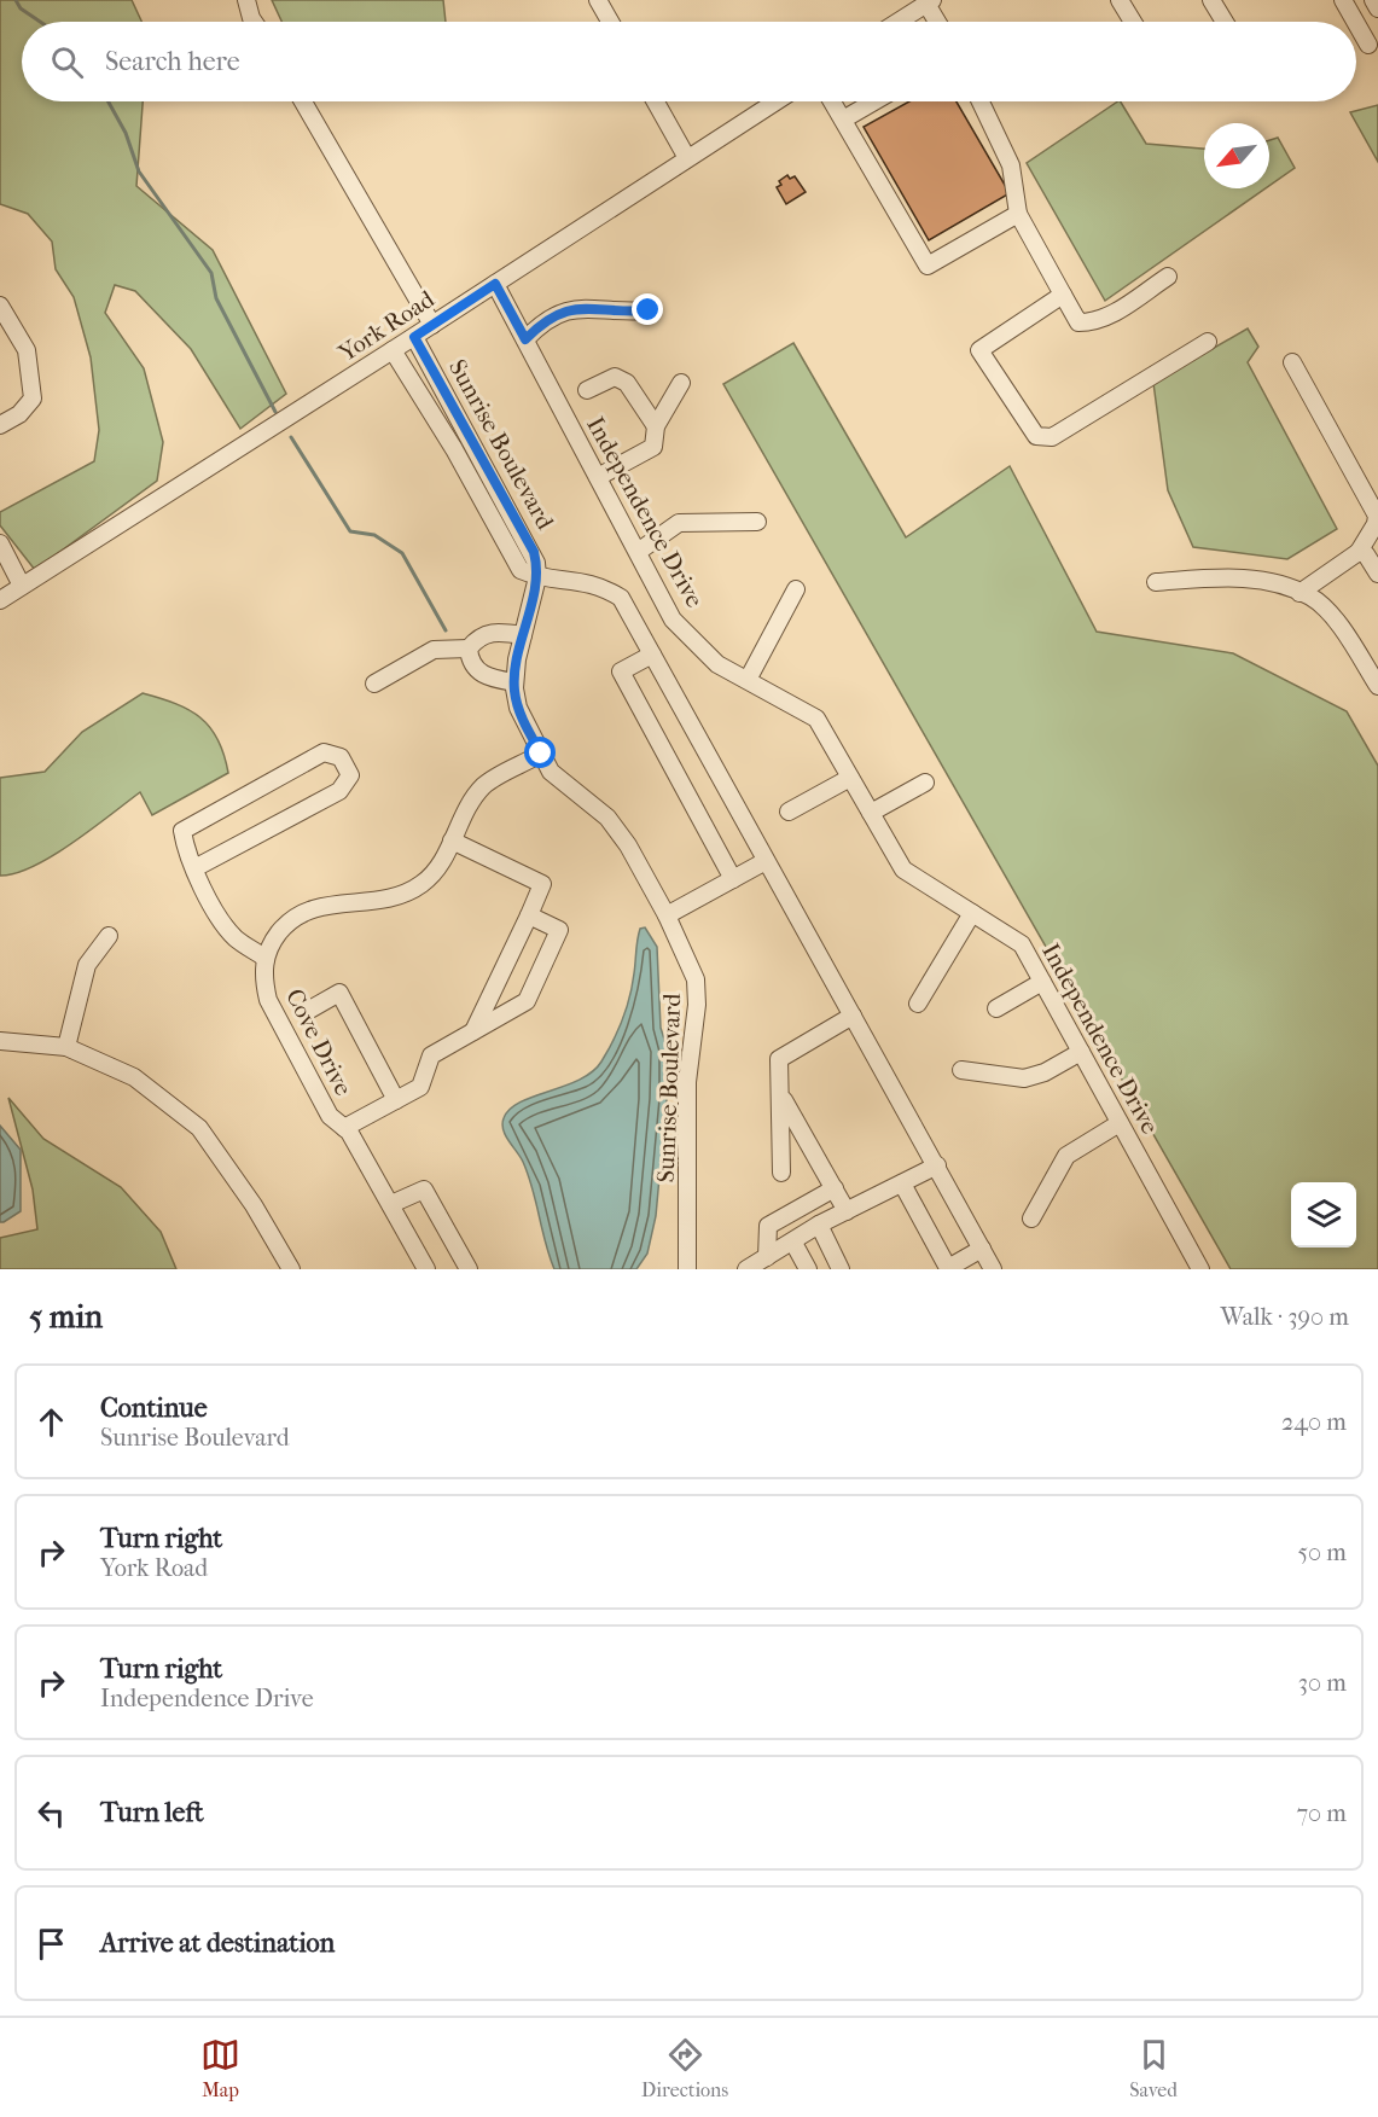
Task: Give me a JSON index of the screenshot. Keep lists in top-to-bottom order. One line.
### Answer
{"streets":{"street":["York Road","Sunrise Boulevard","Independence Drive","Cove Drive"]},"crossings":[["York Road","Sunrise Boulevard"],["York Road","Independence Drive"]],"north":"bottom left","page":{"search":"Search here","heading":["5 min","Walk · 390 m"],"list":[["Continue","Sunrise Boulevard","240 m"],["Turn right","York Road","50 m"],["Turn right","Independence Drive","30 m"],["Turn left","70 m"],"Arrive at destination"],"nav":["Map","Directions","Saved"]}}
